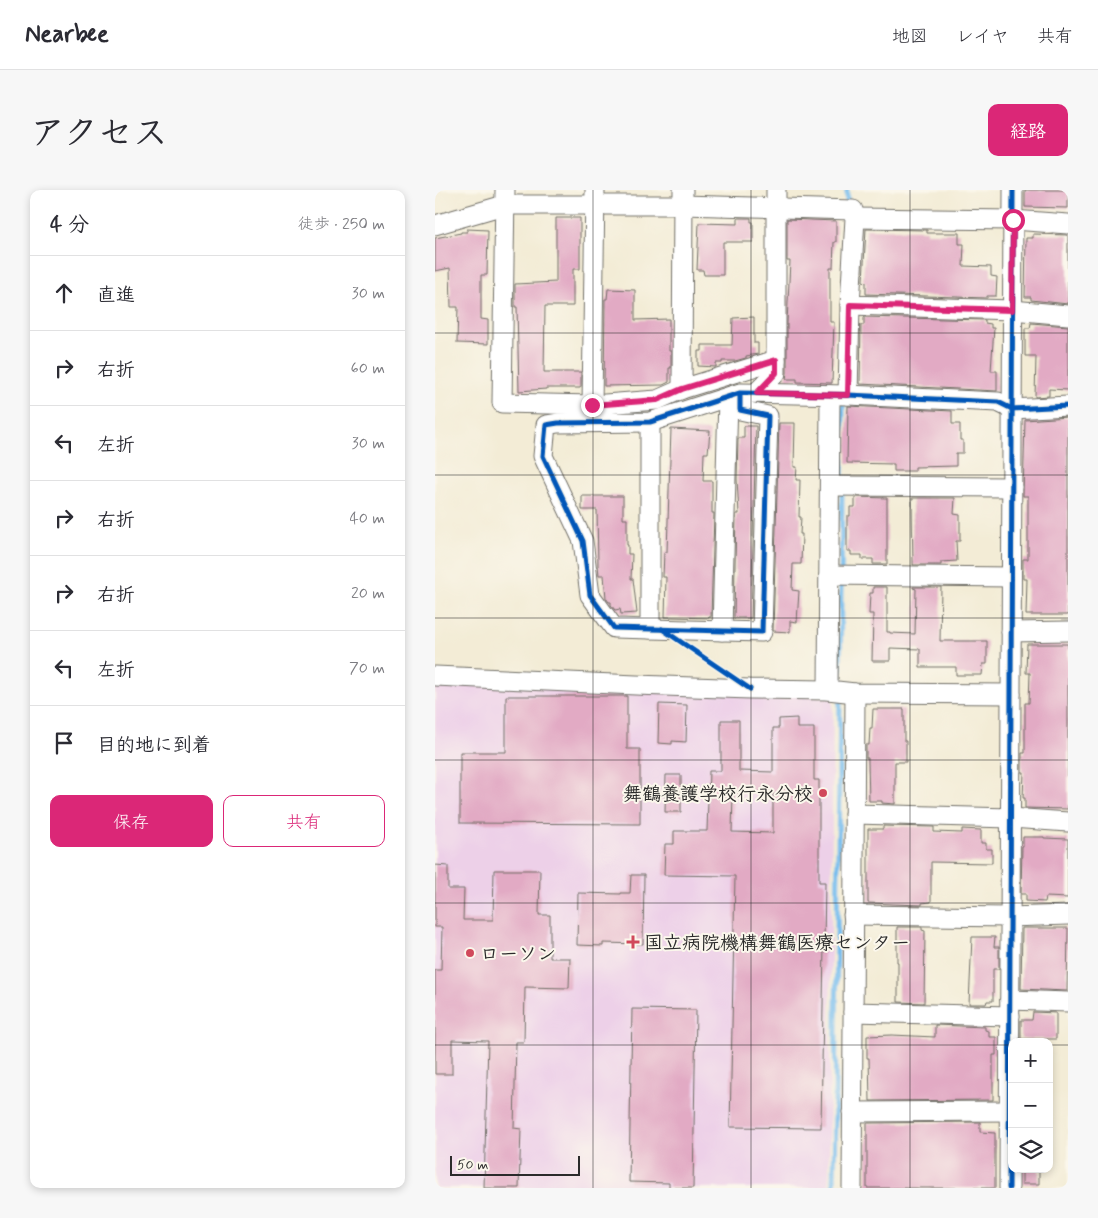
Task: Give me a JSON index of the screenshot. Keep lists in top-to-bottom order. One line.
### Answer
{"places":{"other":["舞鶴養護学校行永分校","ローソン"],"health":["国立病院機構舞鶴医療センター"]},"scale_bar":"50 m","page":{"header":"Nearbee","nav":["地図","レイヤ","共有"],"title":"アクセス","buttons":["経路",["保存","共有"]],"heading":["4 分","徒歩 · 250 m"],"list":[["直進","30 m"],["右折","60 m"],["左折","30 m"],["右折","40 m"],["右折","20 m"],["左折","70 m"],"目的地に到着"],"map_buttons":["+","−"],"scale":"50 m"}}
